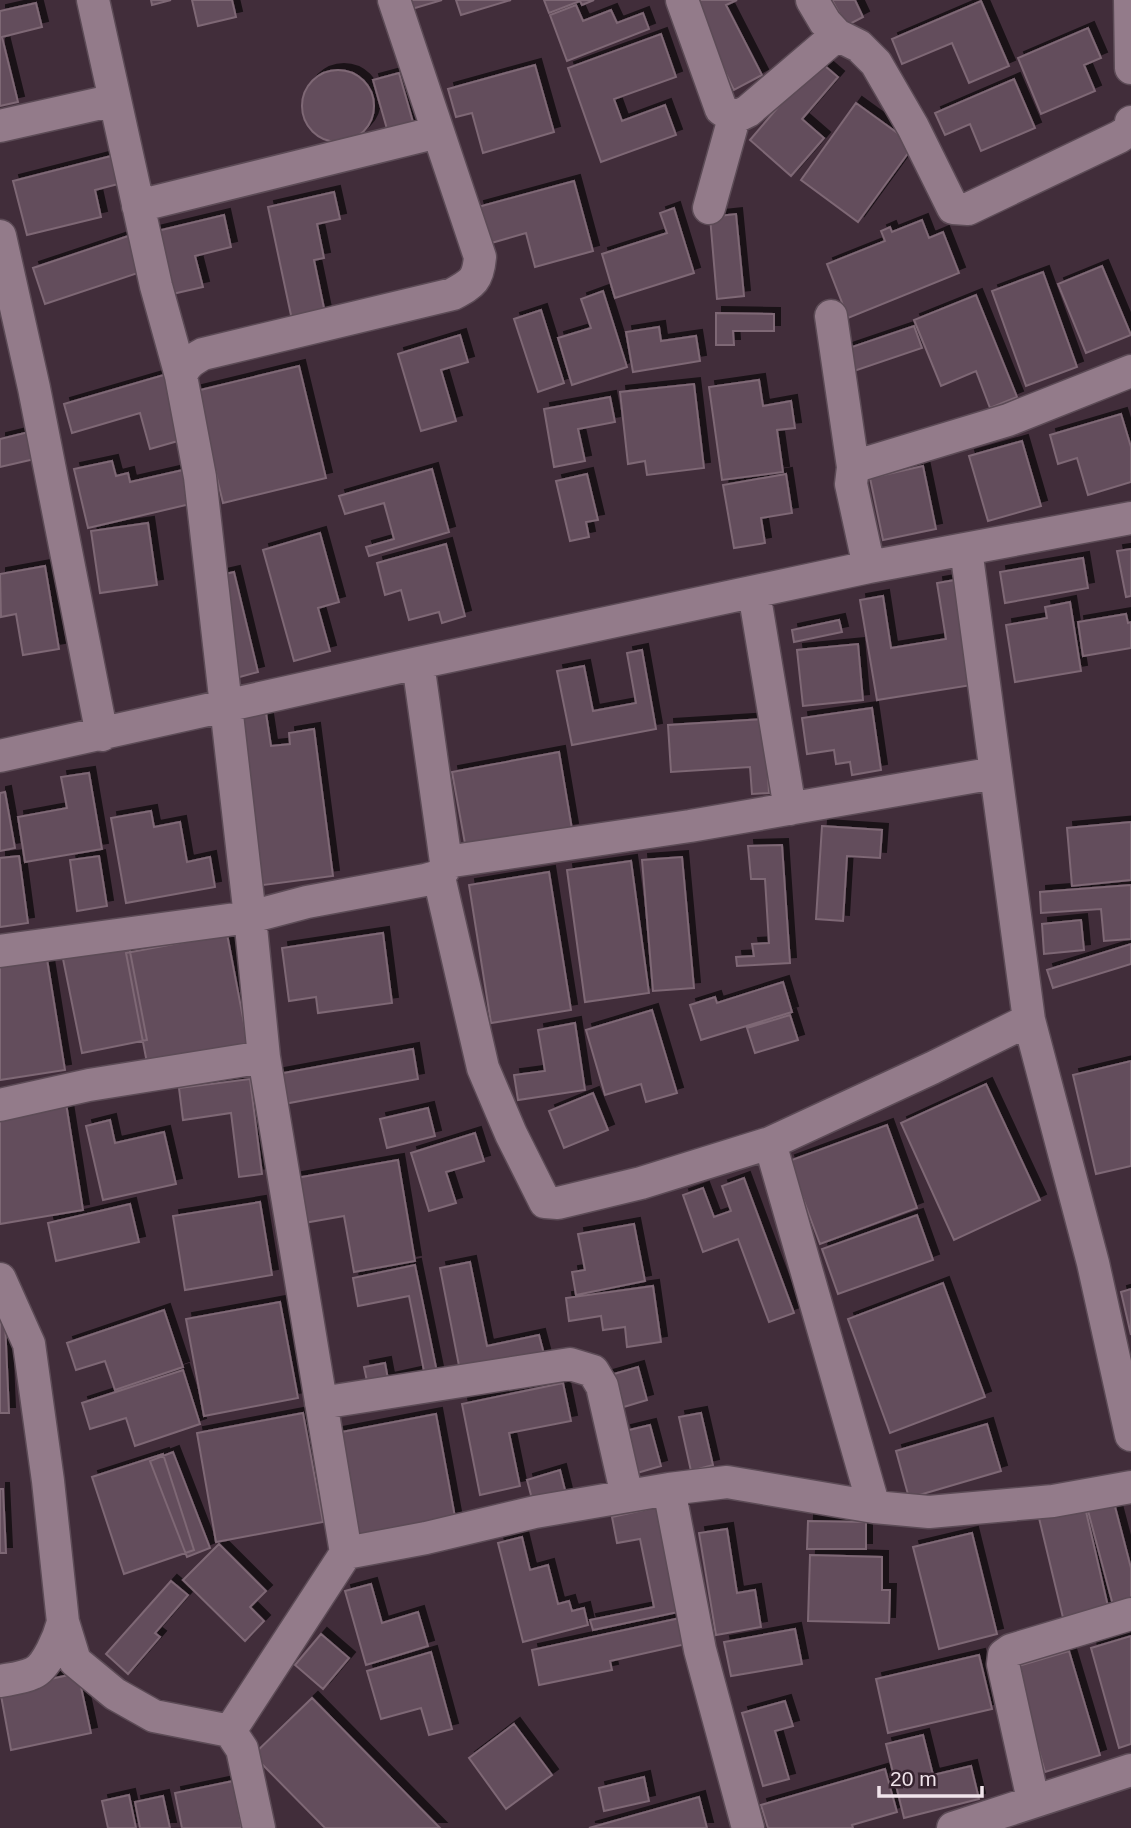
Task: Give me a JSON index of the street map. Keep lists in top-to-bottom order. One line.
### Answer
{"scale_bar":"20 m"}
